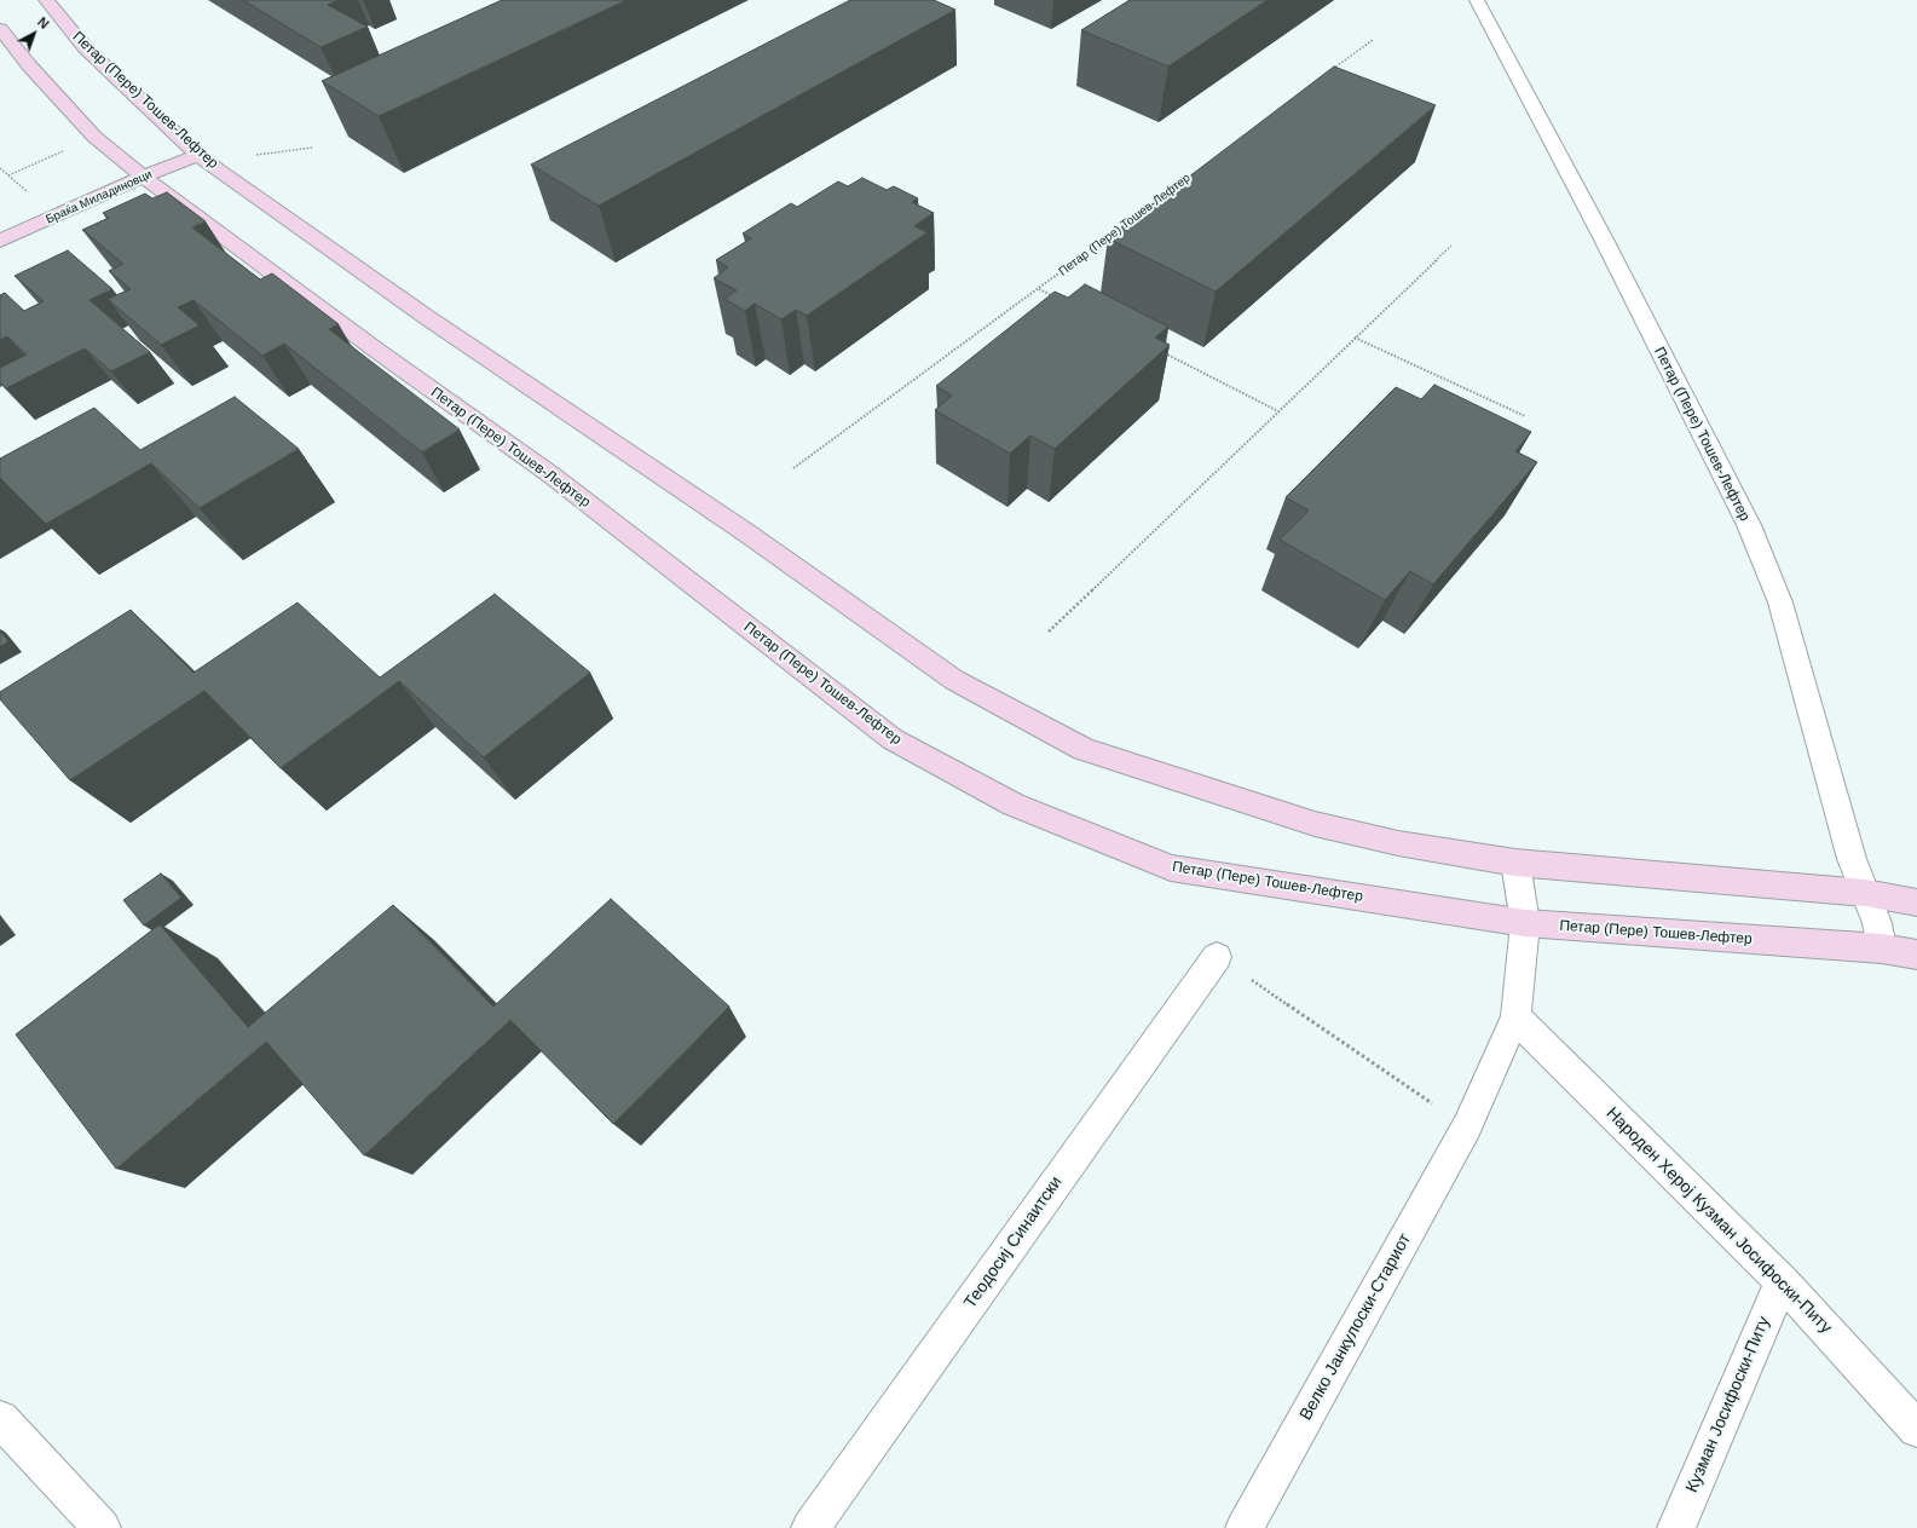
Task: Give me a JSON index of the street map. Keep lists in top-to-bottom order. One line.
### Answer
{"streets":{"street":["Петар (Пере) Тошев-Лефтер","Браќа Миладиновци","Народен Херој Кузман Јосифоски-Питу","Теодосиј Синаитски","Велко Јанкулоски-Стариот","Кузман Јосифоски-Питу"]},"crossings":[["Петар (Пере) Тошев-Лефтер","Браќа Миладиновци"],["Петар (Пере) Тошев-Лефтер","Велко Јанкулоски-Стариот"],["Народен Херој Кузман Јосифоски-Питу","Велко Јанкулоски-Стариот"],["Народен Херој Кузман Јосифоски-Питу","Кузман Јосифоски-Питу"]],"north":"top right"}
